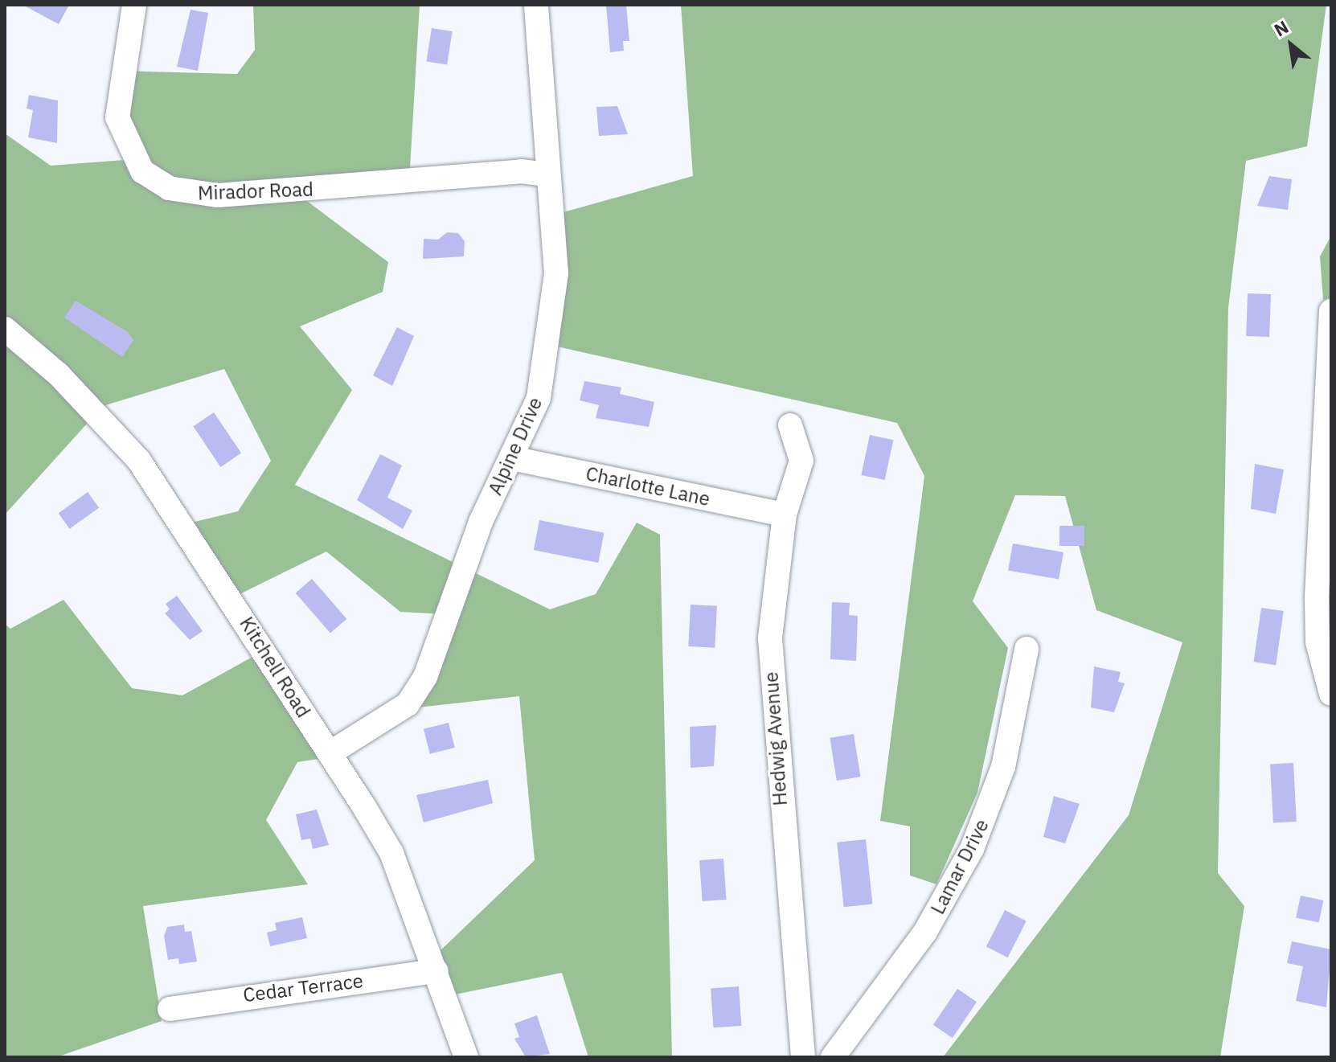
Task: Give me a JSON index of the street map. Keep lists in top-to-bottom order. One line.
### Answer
{"streets":{"street":["Mirador Road","Alpine Drive","Charlotte Lane","Kitchell Road","Hedwig Avenue","Lamar Drive","Cedar Terrace"]},"crossings":[["Mirador Road","Alpine Drive"],["Alpine Drive","Charlotte Lane"],["Alpine Drive","Kitchell Road"],["Charlotte Lane","Hedwig Avenue"],["Kitchell Road","Cedar Terrace"]],"north":"top left"}
